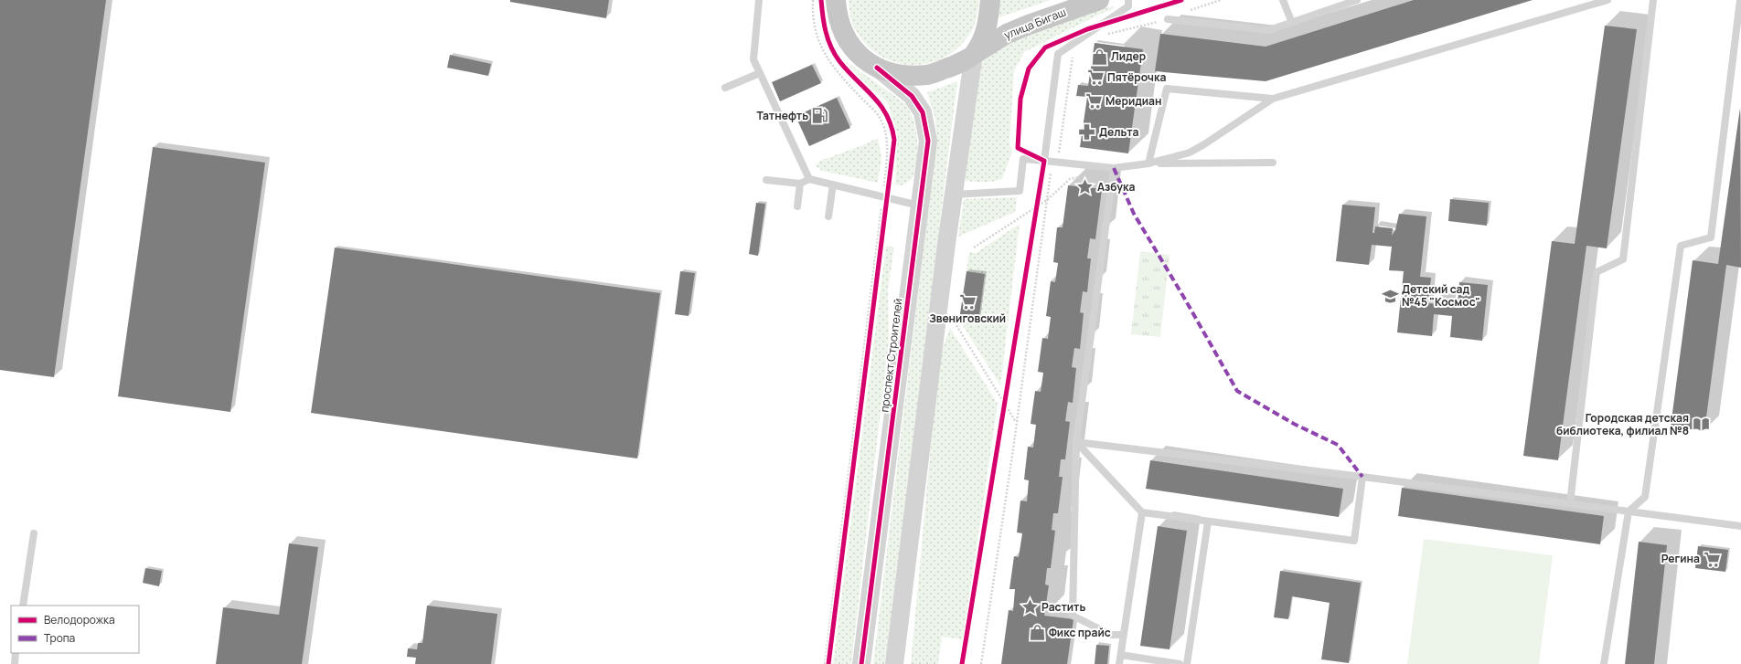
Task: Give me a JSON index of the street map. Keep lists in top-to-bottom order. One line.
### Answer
{"streets":{"main road":["улица Бигаш"],"street":["проспект Строителей"]},"crossings":[["улица Бигаш","проспект Строителей"]],"places":{"shop":["Лидер","Фикс прайс"],"supermarket":["Пятёрочка","Меридиан","Звениговский","Регина"],"fuel station":["Татнефть"],"pharmacy":["Дельта"],"place":["Азбука","Растить"],"school or university":["Детский сад №45 \"Космос\""],"library":["Городская детская библиотека, филиал №8"]},"legend":["Велодорожка","Тропа"]}
